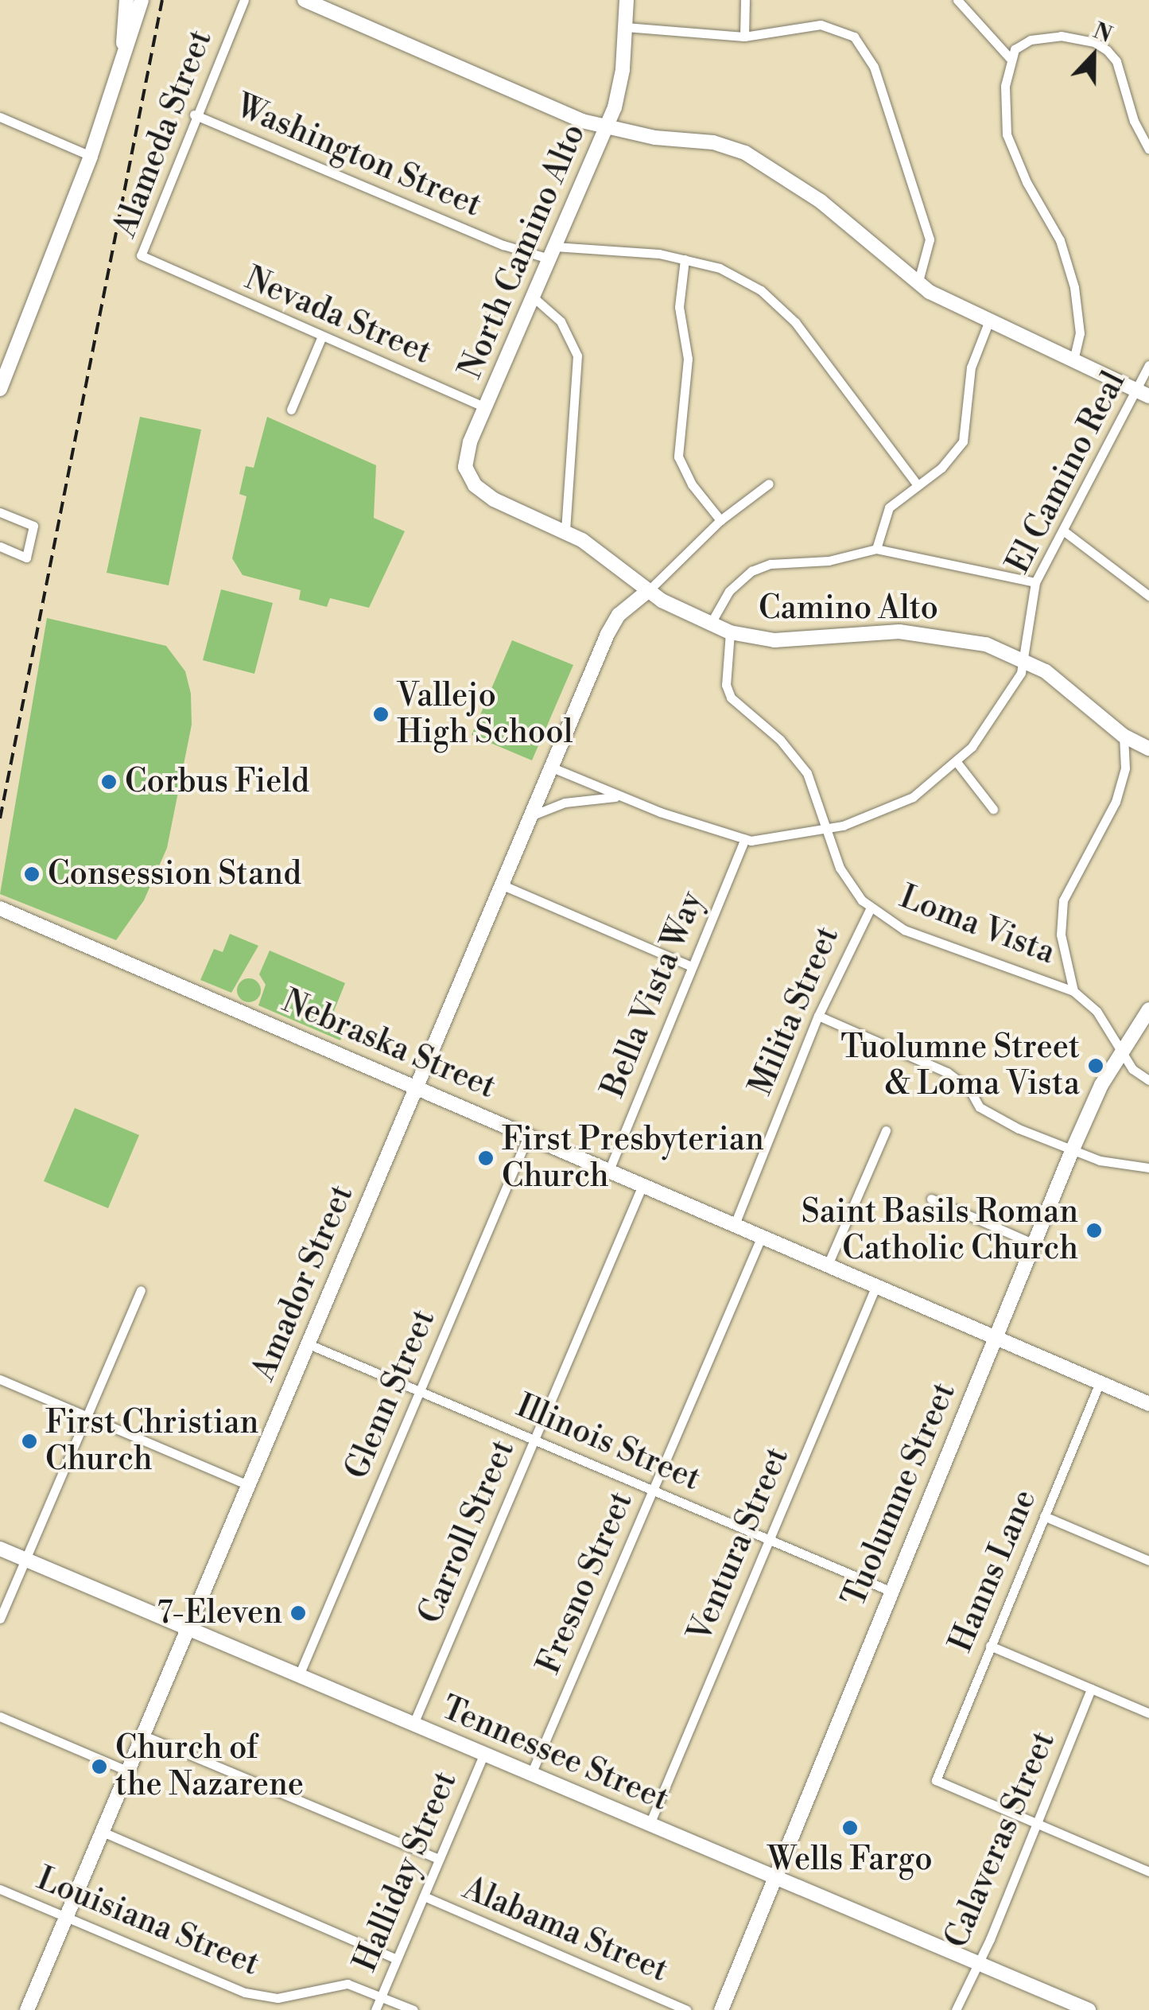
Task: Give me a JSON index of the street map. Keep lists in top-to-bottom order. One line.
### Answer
{"streets":{"street":["Alameda Street","Washington Street","North Camino Alto","Nevada Street","El Camino Real","Camino Alto","Loma Vista","Bella Vista Way","Milita Street","Nebraska Street","Amador Street","Glenn Street","Illinois Street","Tuolumne Street","Carroll Street","Ventura Street","Hanns Lane","Fresno Street","Tennessee Street","Calaveras Street","Halliday Street","Louisiana Street","Alabama Street"]},"crossings":[["Alameda Street","Washington Street"],["Alameda Street","Nevada Street"],["Washington Street","North Camino Alto"],["North Camino Alto","Nevada Street"],["North Camino Alto","Camino Alto"],["El Camino Real","Camino Alto"],["El Camino Real","Loma Vista"],["El Camino Real","Bella Vista Way"],["El Camino Real","Amador Street"],["Camino Alto","Loma Vista"],["Camino Alto","Amador Street"],["Loma Vista","Milita Street"],["Loma Vista","Tuolumne Street"],["Bella Vista Way","Nebraska Street"],["Milita Street","Nebraska Street"],["Nebraska Street","Amador Street"],["Nebraska Street","Glenn Street"],["Nebraska Street","Tuolumne Street"],["Nebraska Street","Carroll Street"],["Nebraska Street","Ventura Street"],["Nebraska Street","Hanns Lane"],["Nebraska Street","Fresno Street"],["Amador Street","Illinois Street"],["Amador Street","Tennessee Street"],["Amador Street","Louisiana Street"],["Amador Street","Alabama Street"],["Glenn Street","Illinois Street"],["Glenn Street","Tennessee Street"],["Illinois Street","Tuolumne Street"],["Illinois Street","Carroll Street"],["Illinois Street","Ventura Street"],["Illinois Street","Fresno Street"],["Tuolumne Street","Tennessee Street"],["Carroll Street","Tennessee Street"],["Ventura Street","Tennessee Street"],["Hanns Lane","Calaveras Street"],["Fresno Street","Tennessee Street"],["Tennessee Street","Calaveras Street"],["Tennessee Street","Halliday Street"],["Halliday Street","Louisiana Street"],["Halliday Street","Alabama Street"]],"places":["Vallejo High School","Corbus Field","Consession Stand","Tuolumne Street & Loma Vista","First Presbyterian Church","Saint Basils Roman Catholic Church","First Christian Church","7-Eleven","Church of the Nazarene","Wells Fargo"],"north":"top"}
